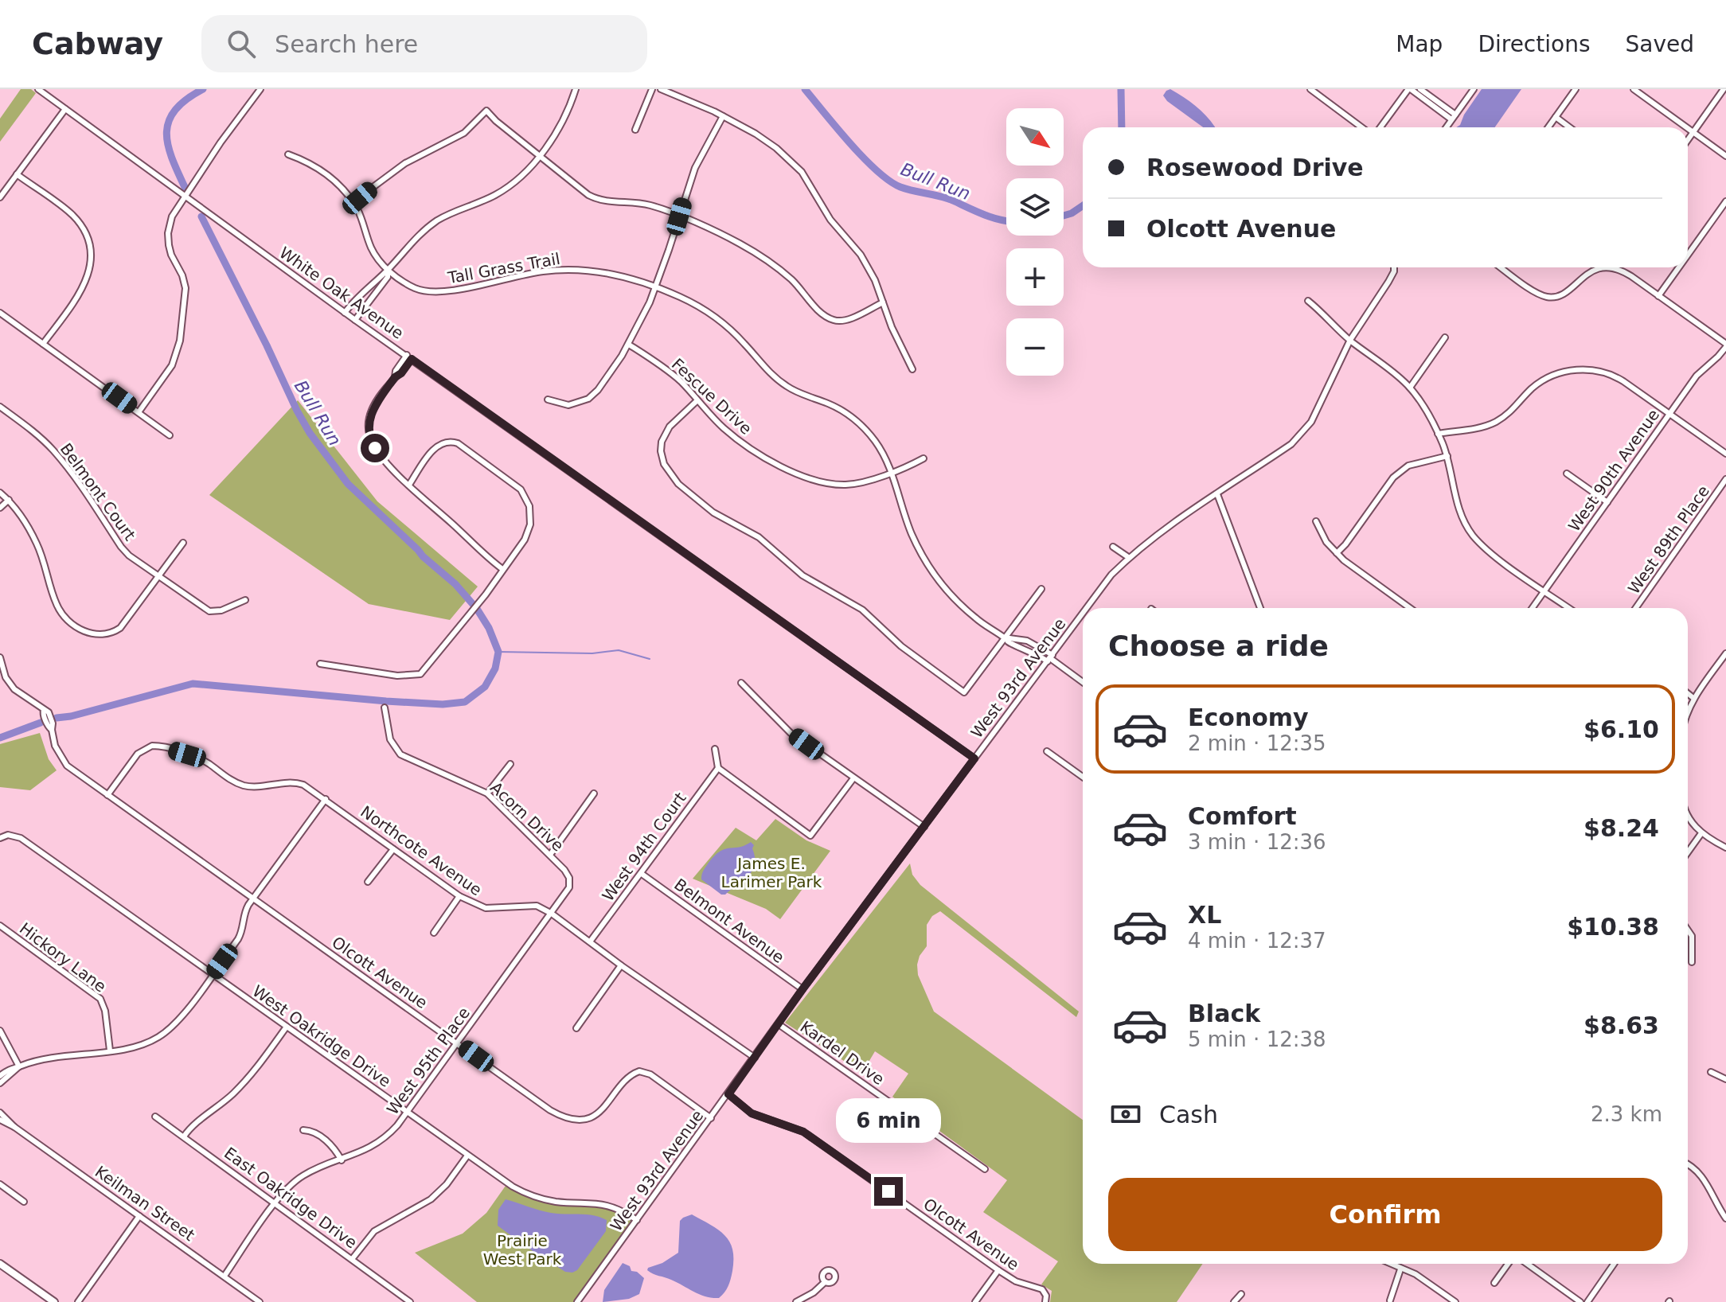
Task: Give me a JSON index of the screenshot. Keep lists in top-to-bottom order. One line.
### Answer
{"streets":{"street":["Tall Grass Trail","White Oak Avenue","Fescue Drive","West 90th Avenue","Belmont Court","West 89th Place","West 93rd Avenue","Acorn Drive","West 94th Court","Northcote Avenue","Belmont Avenue","Hickory Lane","Olcott Avenue","West Oakridge Drive","Kardel Drive","West 95th Place","East Oakridge Drive","Keilman Street"]},"crossings":[["Tall Grass Trail","Fescue Drive"],["Tall Grass Trail","West 93rd Avenue"],["White Oak Avenue","West 93rd Avenue"],["West 93rd Avenue","Northcote Avenue"],["West 93rd Avenue","Belmont Avenue"],["West 93rd Avenue","Olcott Avenue"],["West 93rd Avenue","West Oakridge Drive"],["West 93rd Avenue","Kardel Drive"],["Acorn Drive","West 95th Place"],["West 94th Court","Northcote Avenue"],["West 94th Court","Belmont Avenue"],["Northcote Avenue","Olcott Avenue"],["Northcote Avenue","West 95th Place"],["Olcott Avenue","West 95th Place"],["West Oakridge Drive","West 95th Place"],["West 95th Place","East Oakridge Drive"],["West 95th Place","Keilman Street"]],"water":["Bull Run"],"parks":["James E. Larimer Park","Prairie West Park"],"north":"bottom right","page":{"header":"Cabway","search":"Search here","nav":["Map","Directions","Saved"],"map_buttons":["+","−"],"banner":["Rosewood Drive","Olcott Avenue"],"heading":"Choose a ride","list":[{"name":"Economy","note":"2 min · 12:35","value":"$6.10"},{"name":"Comfort","note":"3 min · 12:36","value":"$8.24"},{"name":"XL","note":"4 min · 12:37","value":"$10.38"},{"name":"Black","note":"5 min · 12:38","value":"$8.63"}],"pay":["Cash","2.3 km"],"bubble":"6 min","buttons":"Confirm"}}
